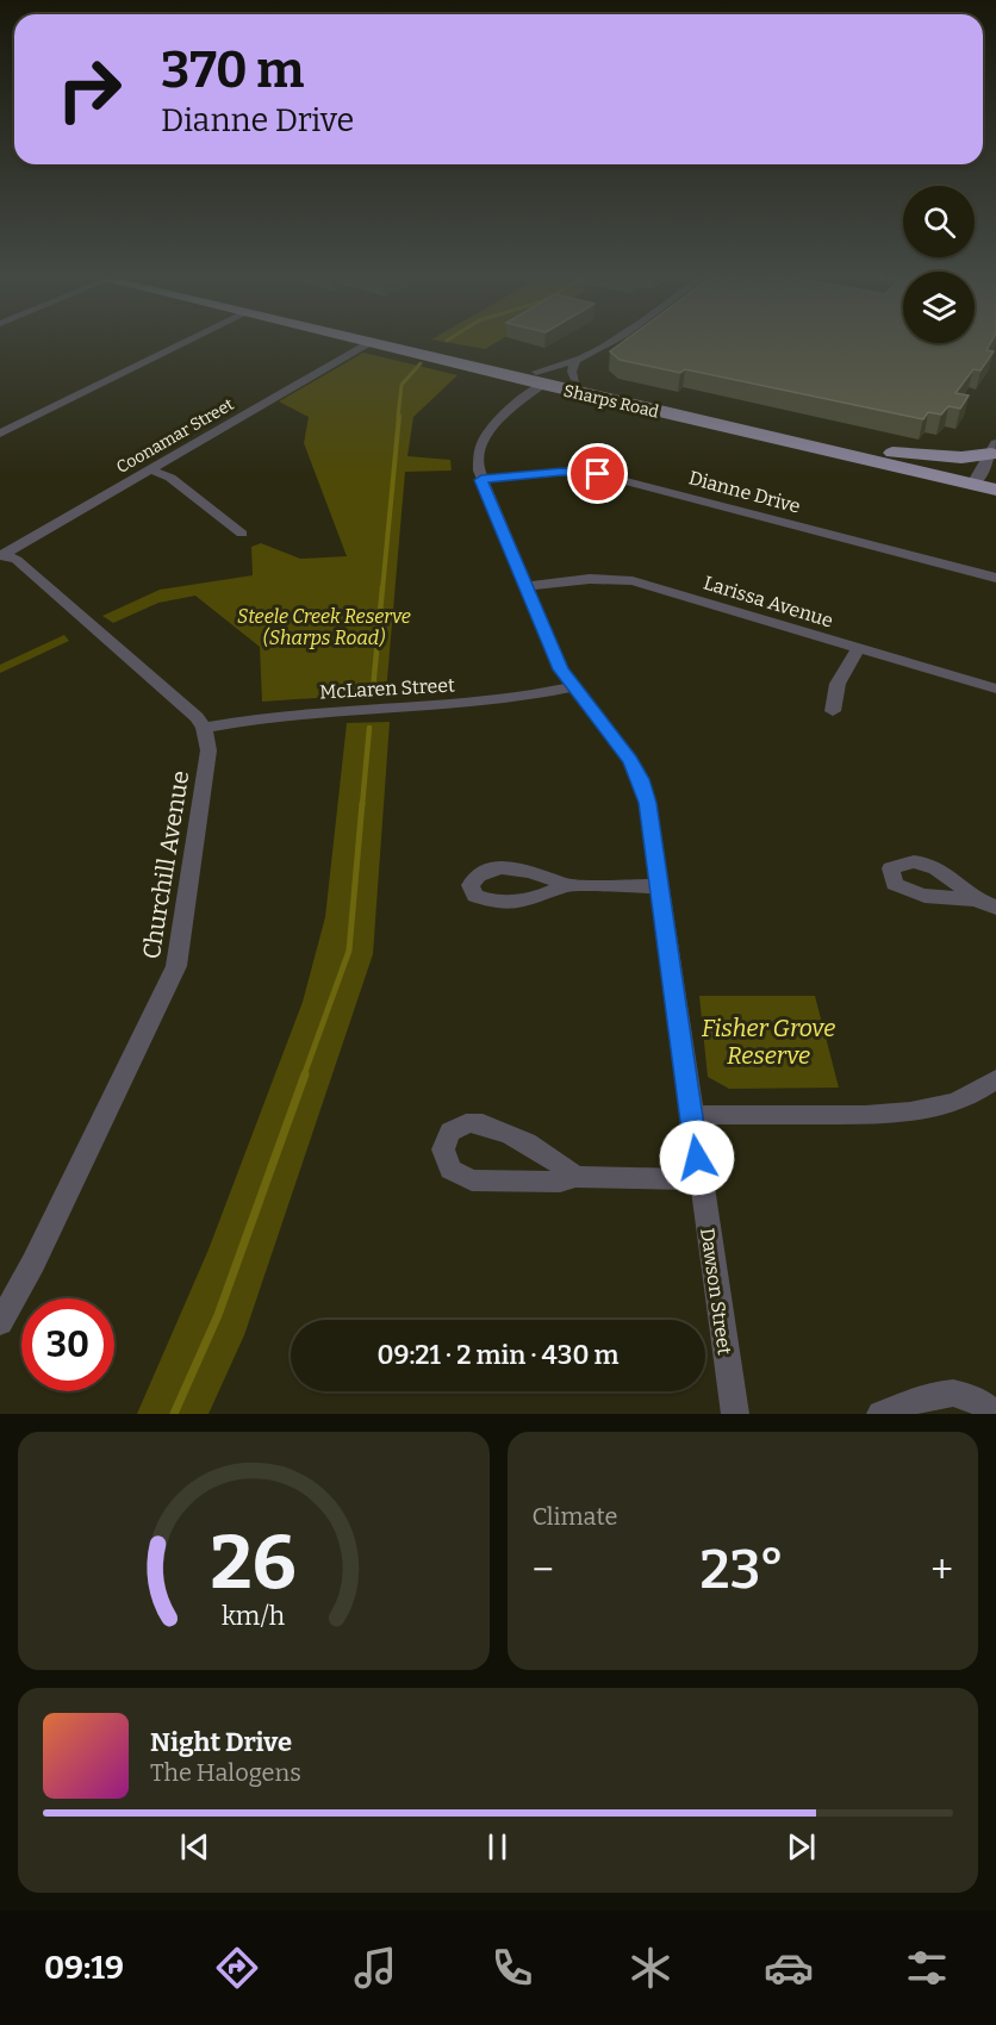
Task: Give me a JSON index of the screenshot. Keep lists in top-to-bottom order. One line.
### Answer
{"streets":{"main road":["Sharps Road"],"street":["Coonamar Street","Dianne Drive","Larissa Avenue","McLaren Street","Churchill Avenue","Dawson Street"]},"crossings":[["Sharps Road","Dawson Street"],["Dianne Drive","Dawson Street"],["Larissa Avenue","Dawson Street"],["McLaren Street","Churchill Avenue"],["McLaren Street","Dawson Street"]],"parks":["Steele Creek Reserve (Sharps Road)","Fisher Grove Reserve"],"page":{"turn":["370 m","Dianne Drive"],"limit":"30","trip":"09:21 · 2 min · 430 m","tile":"Climate","heat":["−","23°","+"],"song":["Night Drive","The Halogens"],"tabs":"09:19","gauge":["26","km/h"]}}
